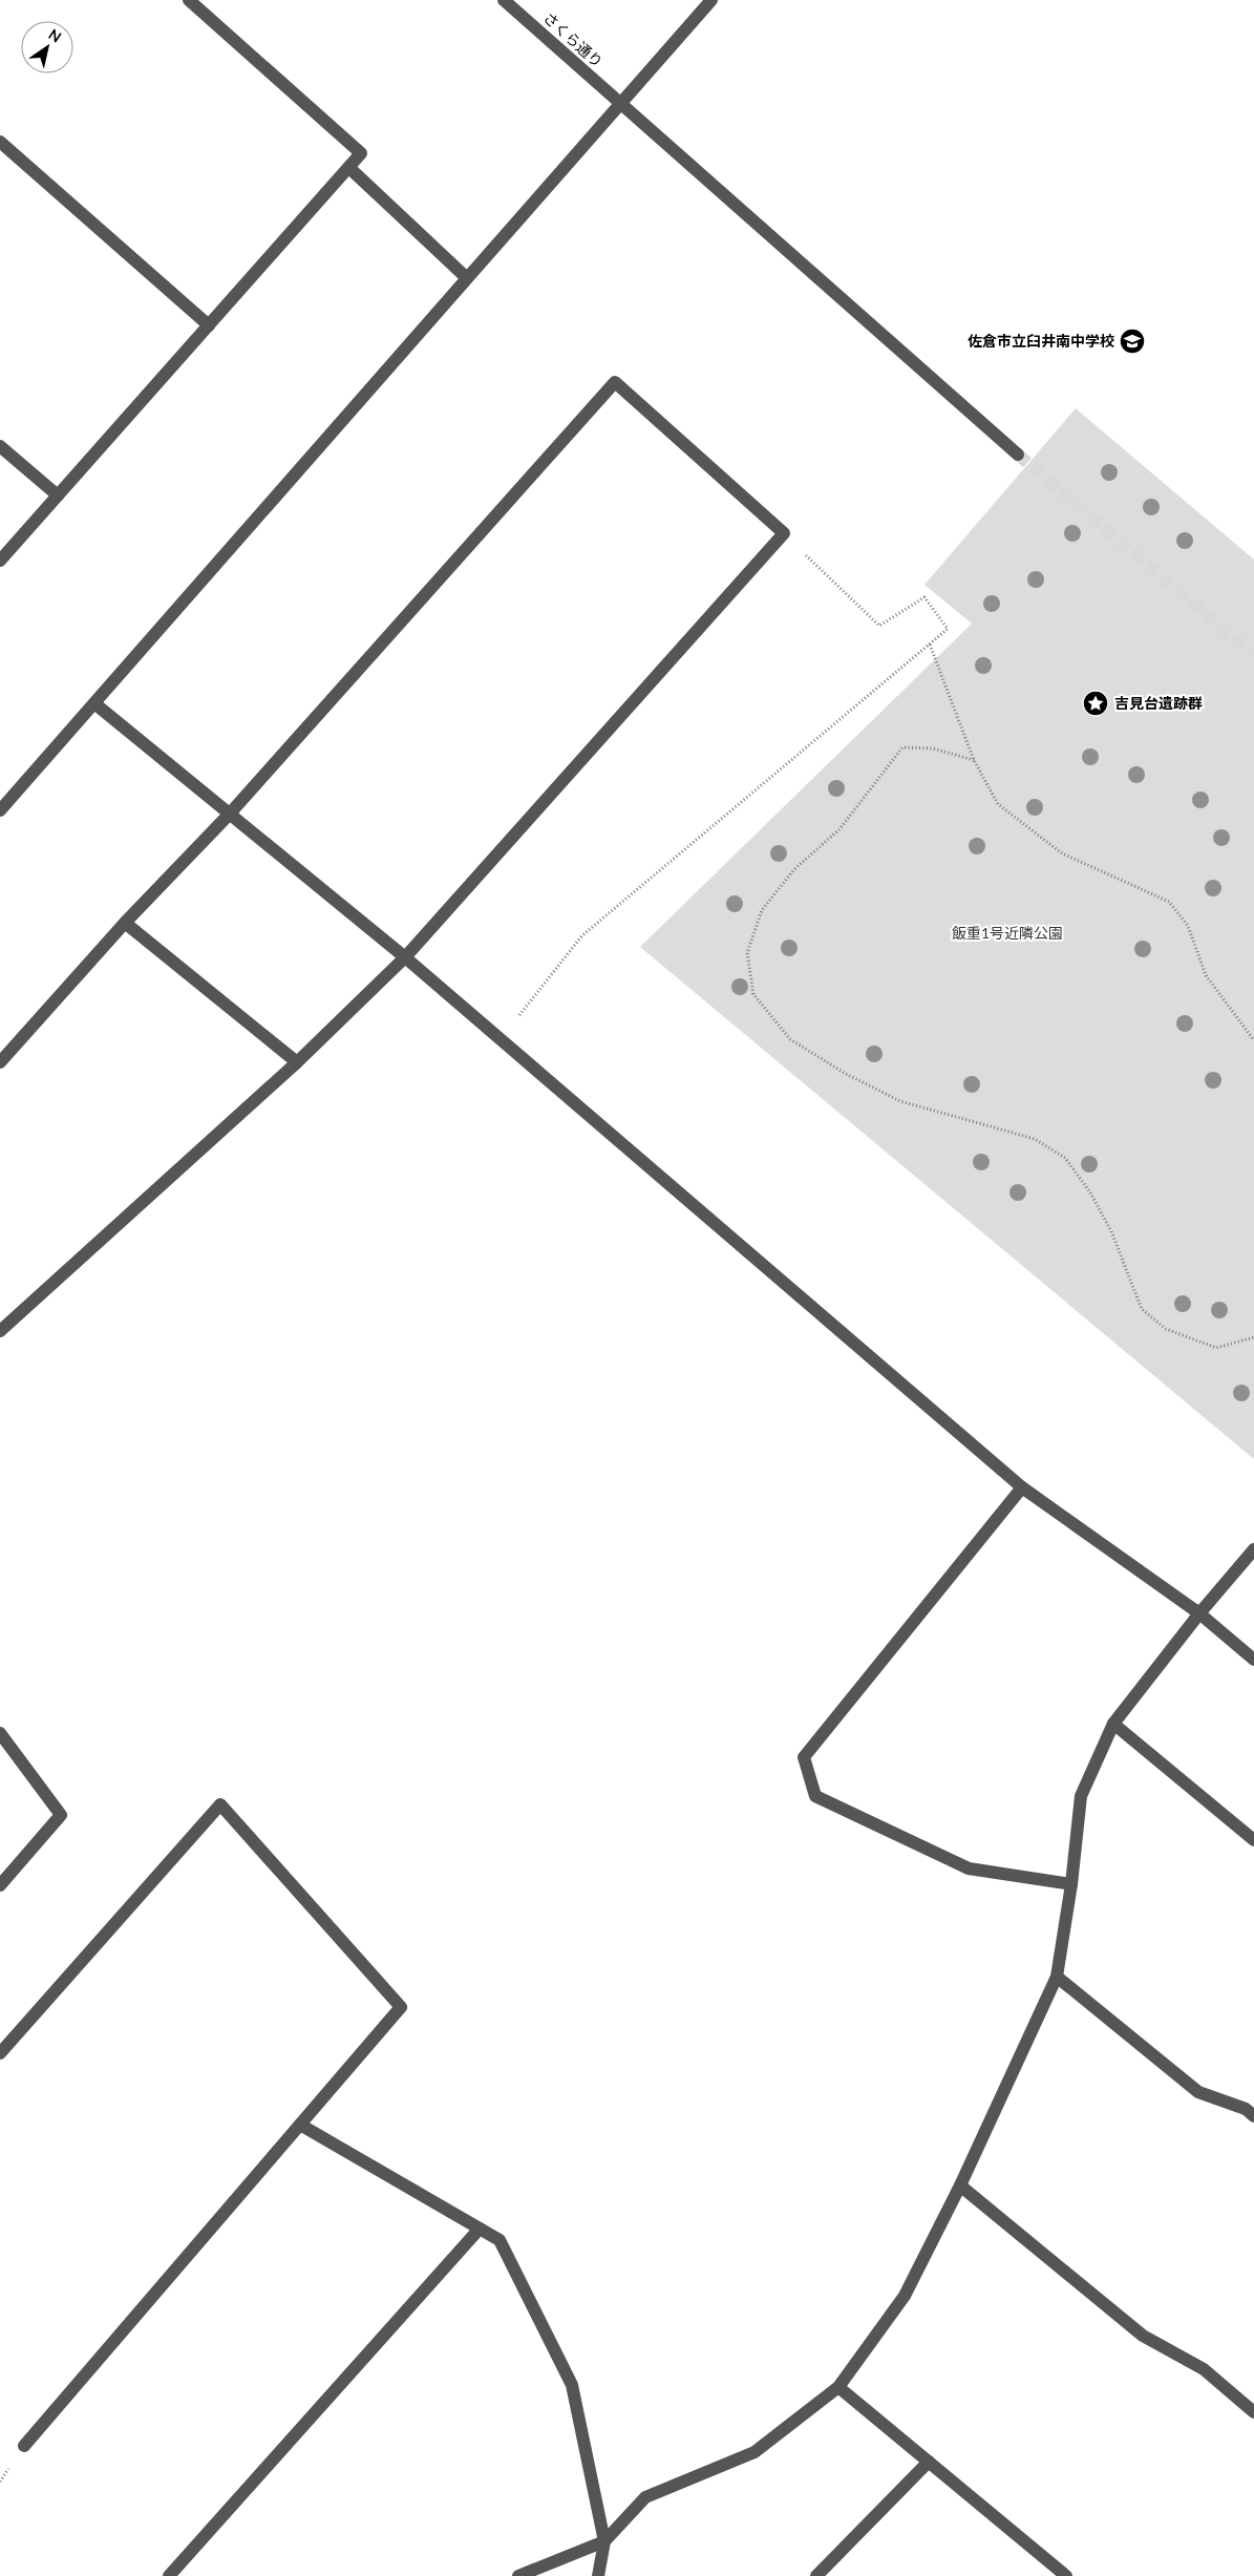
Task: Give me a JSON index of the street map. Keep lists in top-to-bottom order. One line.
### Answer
{"streets":{"street":["さくら通り"]},"parks":["飯重1号近隣公園"],"places":{"school or university":["佐倉市立臼井南中学校"],"place":["吉見台遺跡群"]},"north":"top right"}
